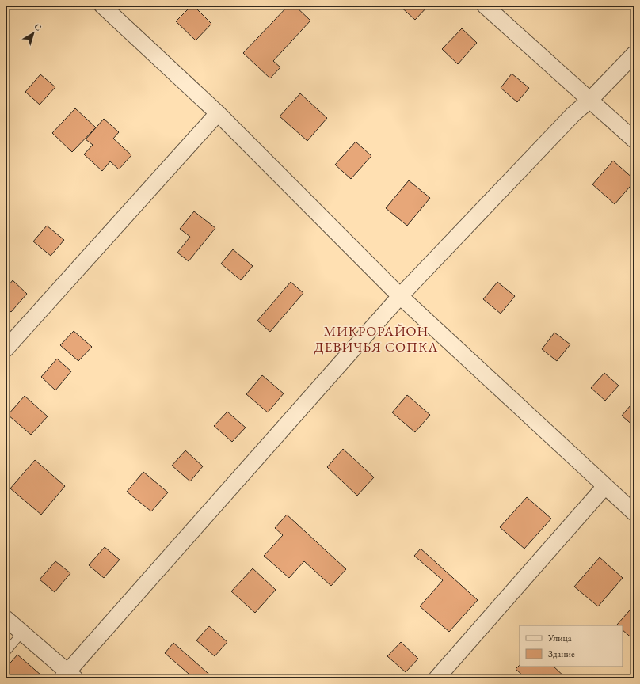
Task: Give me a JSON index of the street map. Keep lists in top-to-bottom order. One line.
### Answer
{"districts":["МИКРОРАЙОН ДЕВИЧЬЯ СОПКА"],"legend":["Улица","Здание"],"north":"top right"}
